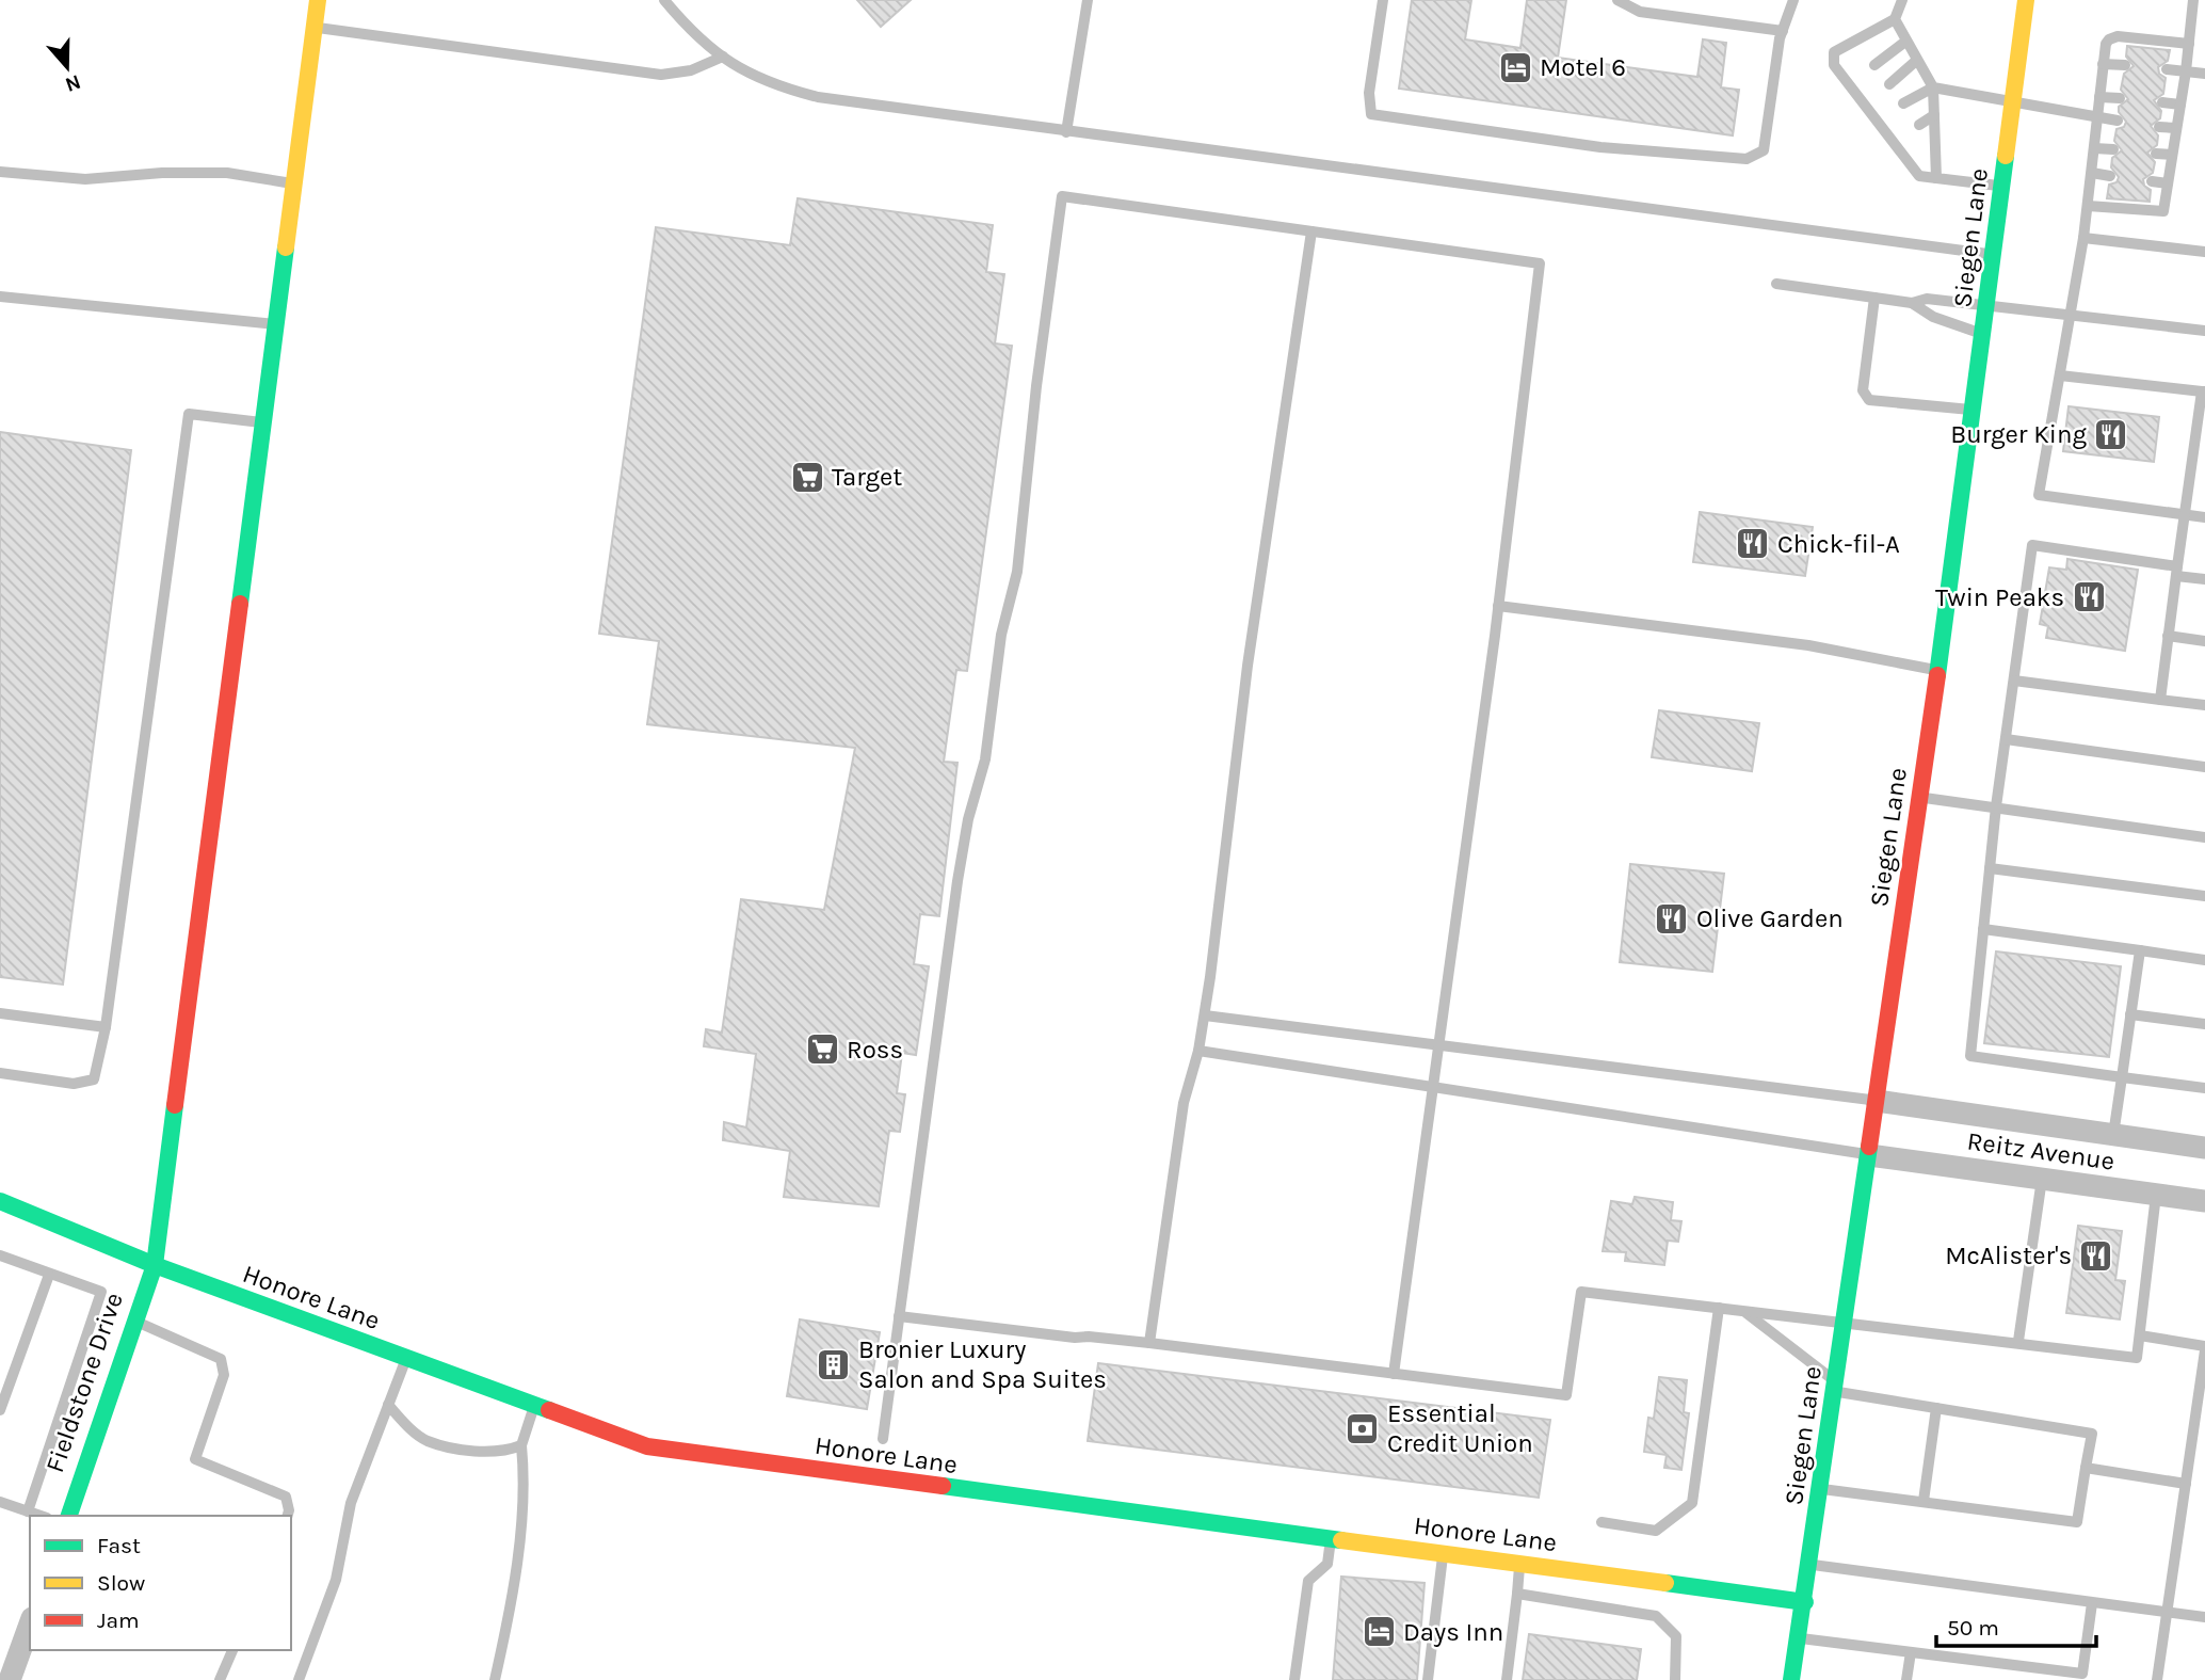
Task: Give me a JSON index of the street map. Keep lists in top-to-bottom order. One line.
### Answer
{"streets":{"street":["Siegen Lane","Reitz Avenue","Honore Lane","Fieldstone Drive"]},"crossings":[["Siegen Lane","Reitz Avenue"],["Siegen Lane","Honore Lane"],["Honore Lane","Fieldstone Drive"]],"places":{"hotel":["Motel 6","Days Inn"],"restaurant":["Burger King","Chick-fil-A","Twin Peaks","Olive Garden","McAlister's"],"supermarket":["Target","Ross"],"building":["Bronier Luxury Salon and Spa Suites"],"bank":["Essential Credit Union"]},"legend":["Fast","Slow","Jam"],"scale_bar":"50 m","north":"bottom"}
